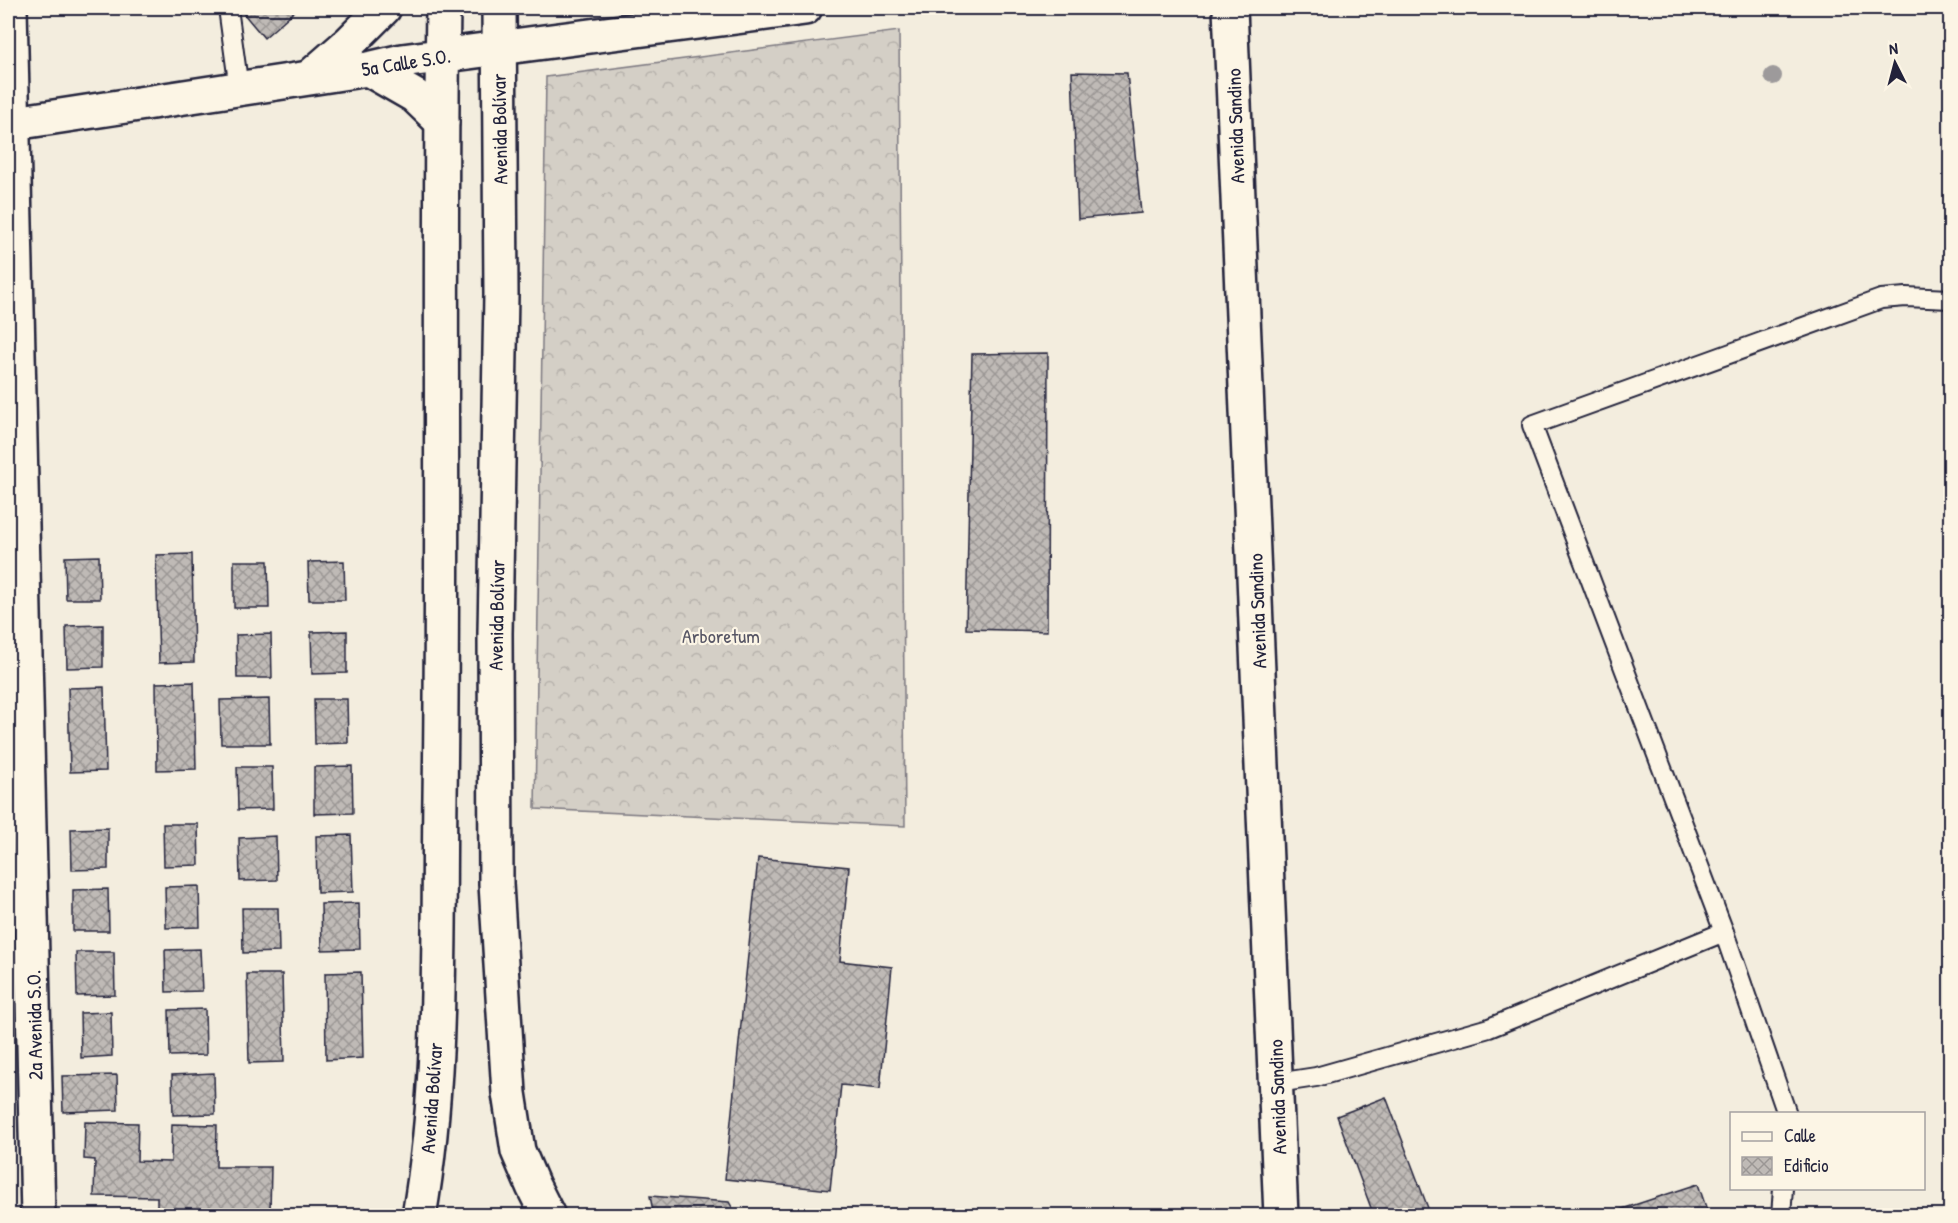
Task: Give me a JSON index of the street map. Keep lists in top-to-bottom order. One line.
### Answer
{"streets":{"main road":["5a Calle S.O.","Avenida Sandino","Avenida Bolívar","2a Avenida S.O."]},"crossings":[["5a Calle S.O.","Avenida Bolívar"],["5a Calle S.O.","2a Avenida S.O."]],"parks":["Arboretum"],"legend":["Calle","Edificio"],"north":"top"}
